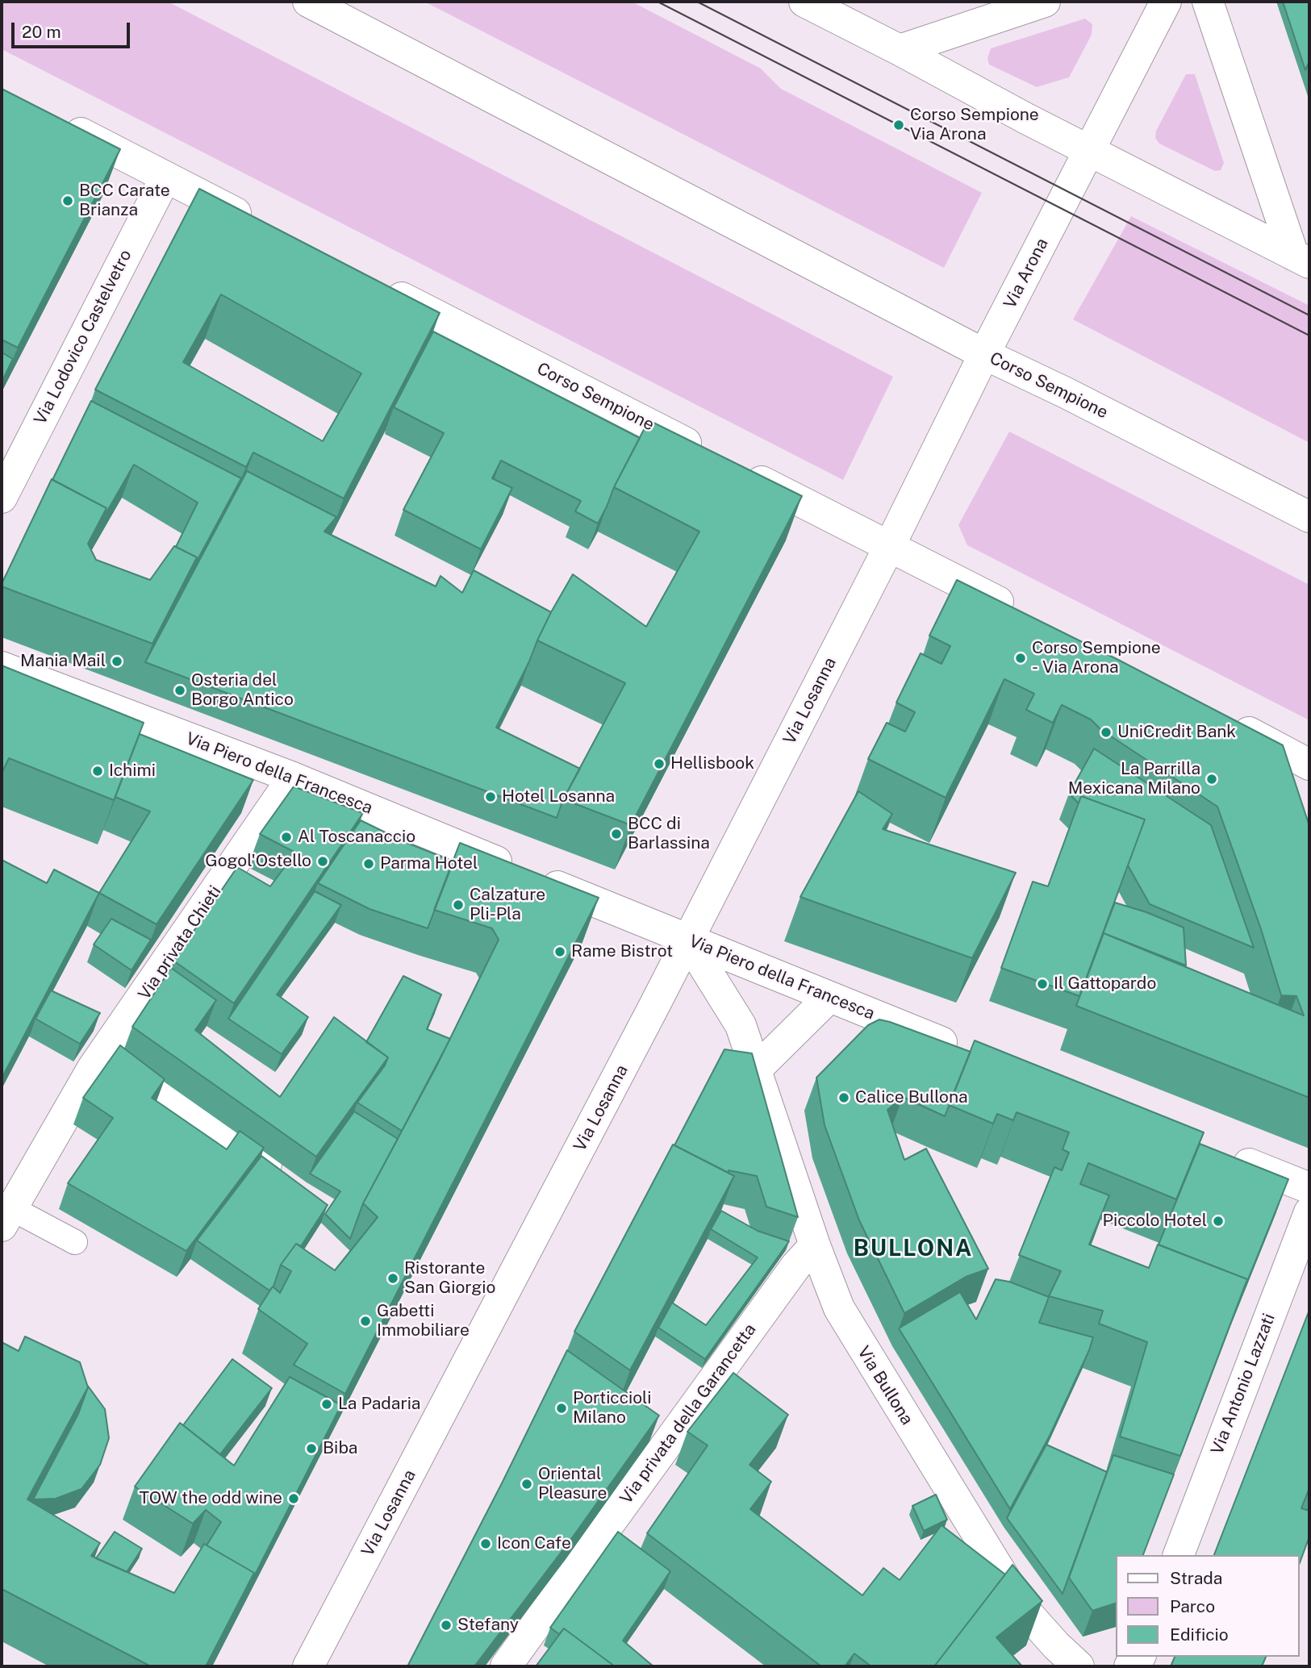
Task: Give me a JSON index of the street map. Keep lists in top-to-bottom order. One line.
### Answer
{"streets":{"street":["Via Arona","Via Lodovico Castelvetro","Corso Sempione","Via Losanna","Via Piero della Francesca","Via privata Chieti","Via Antonio Lazzati","Via Bullona","Via privata della Garancetta"]},"crossings":[["Via Arona","Corso Sempione"],["Via Arona","Via Losanna"],["Corso Sempione","Via Losanna"],["Via Losanna","Via Piero della Francesca"],["Via Losanna","Via Bullona"],["Via Piero della Francesca","Via privata Chieti"],["Via Piero della Francesca","Via Bullona"],["Via Bullona","Via privata della Garancetta"]],"districts":["BULLONA"],"places":["Corso Sempione Via Arona","BCC Carate Brianza","Corso Sempione - Via Arona","Mania Mail","Osteria del Borgo Antico","UniCredit Bank","Hellisbook","Ichimi","La Parrilla Mexicana Milano","Hotel Losanna","BCC di Barlassina","Al Toscanaccio","Gogol'Ostello","Parma Hotel","Calzature Pli-Pla","Rame Bistrot","Il Gattopardo","Calice Bullona","Piccolo Hotel","Ristorante San Giorgio","Gabetti Immobiliare","La Padaria","Porticcioli Milano","Biba","Oriental Pleasure","TOW the odd wine","Icon Cafe","Stefany"],"legend":["Strada","Parco","Edificio"],"scale_bar":"20 m"}
